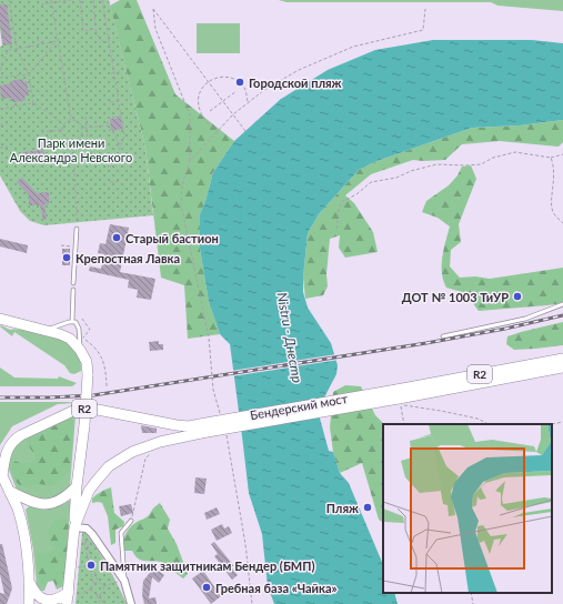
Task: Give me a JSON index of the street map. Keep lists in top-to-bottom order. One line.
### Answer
{"streets":{"main road":["R2","Бендерский мост"]},"crossings":[["R2","Бендерский мост"]],"water":["Nistru - Днестр"],"parks":["Парк имени Александра Невского"],"places":["Городской пляж","Старый бастион","Крепостная Лавка","ДОТ № 1003 ТиУР","Пляж","Памятник защитникам Бендер (БМП)","Гребная база «Чайка»"]}
